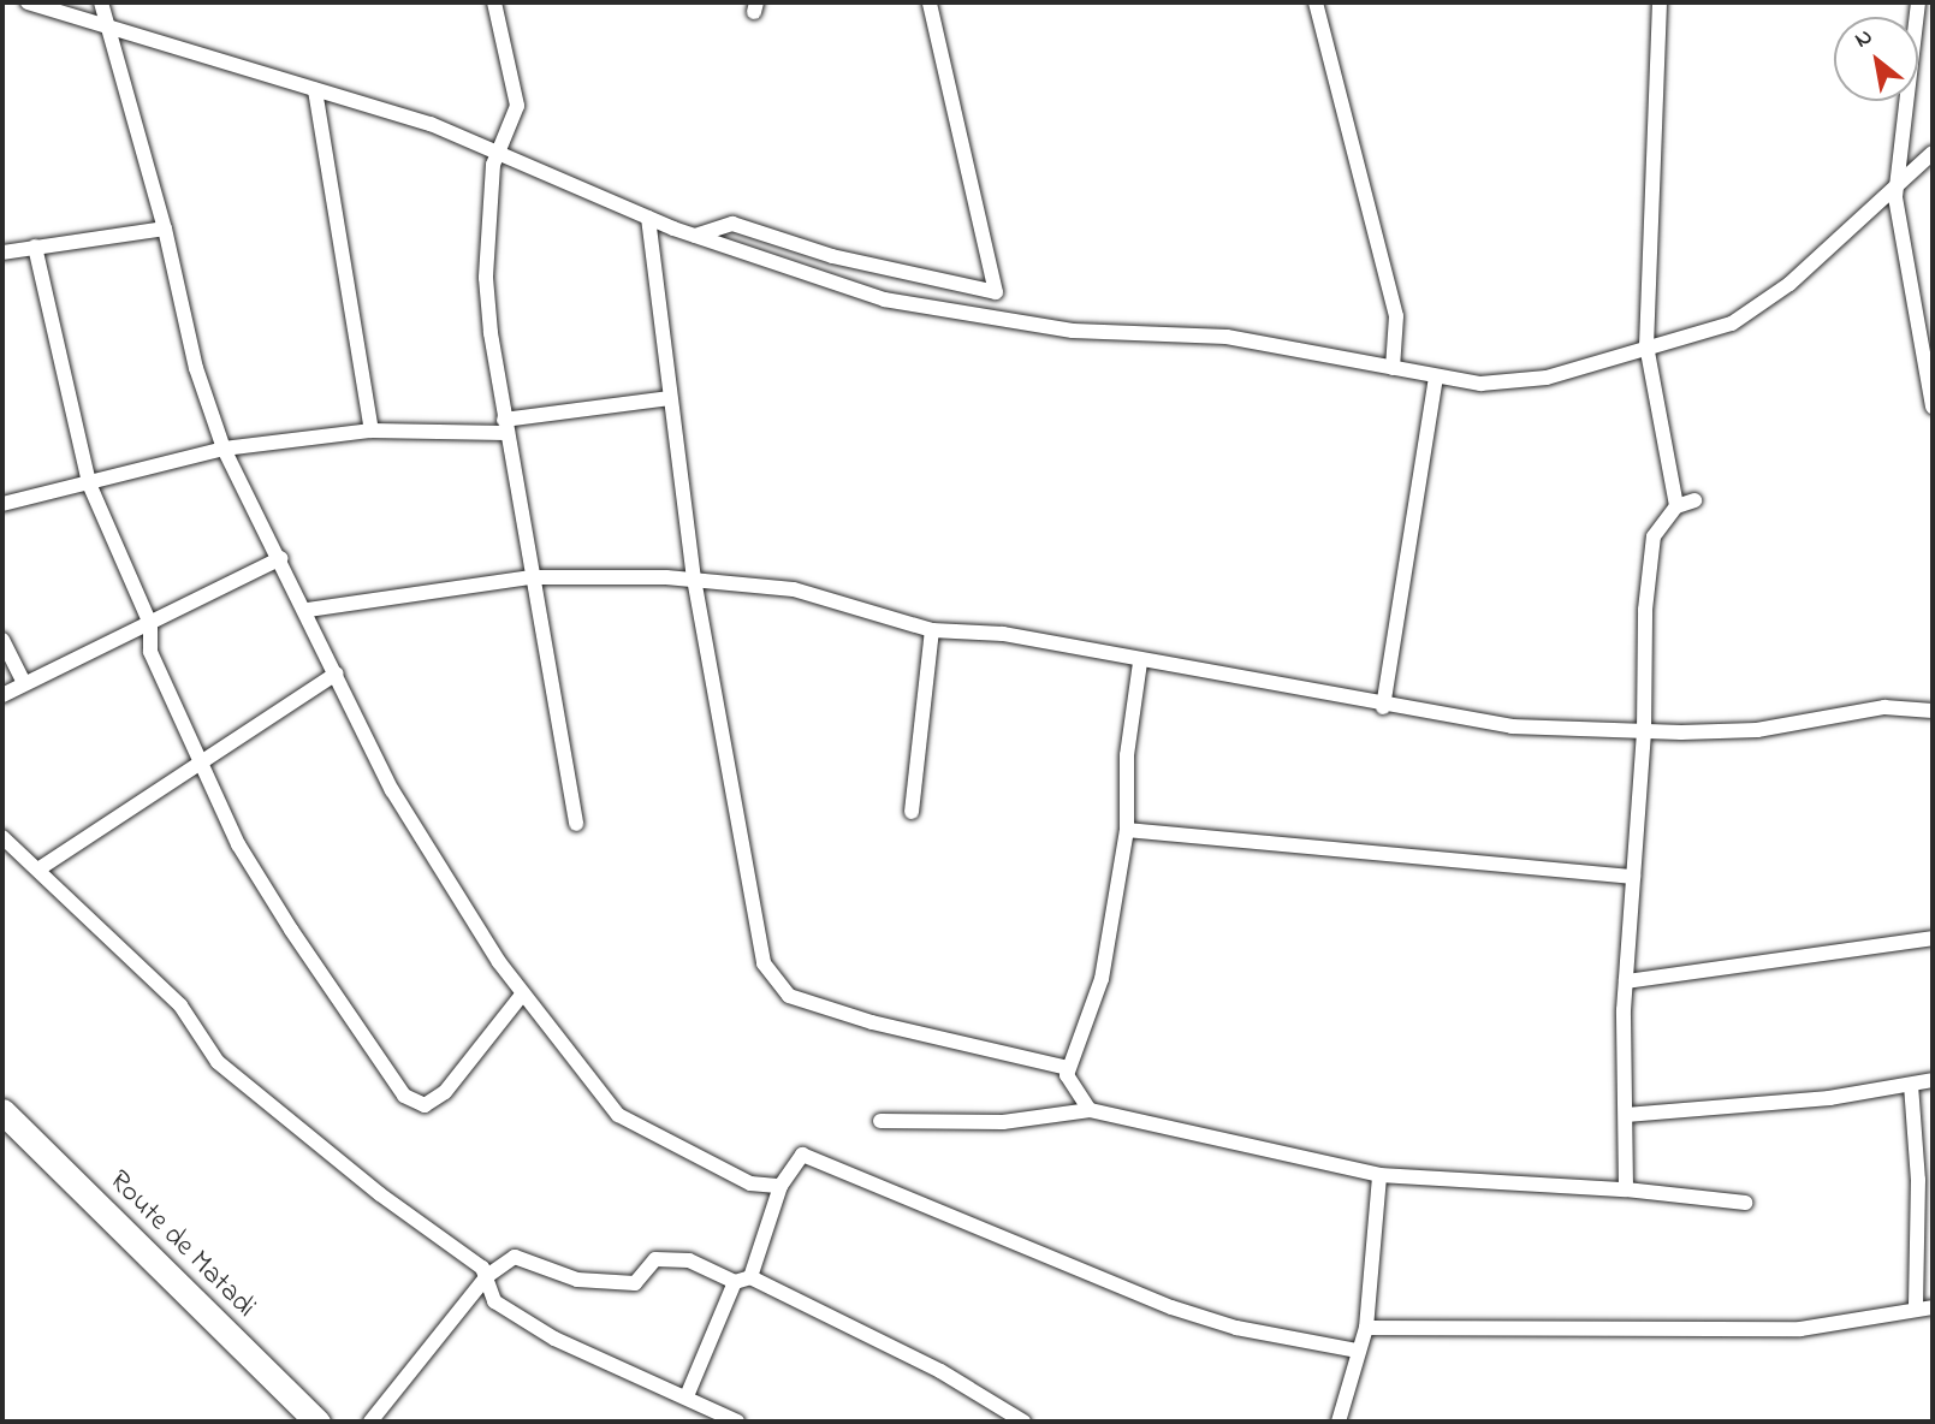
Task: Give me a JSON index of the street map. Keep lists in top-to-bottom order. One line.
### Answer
{"streets":{"highway":["Route de Matadi"]},"north":"top left"}
